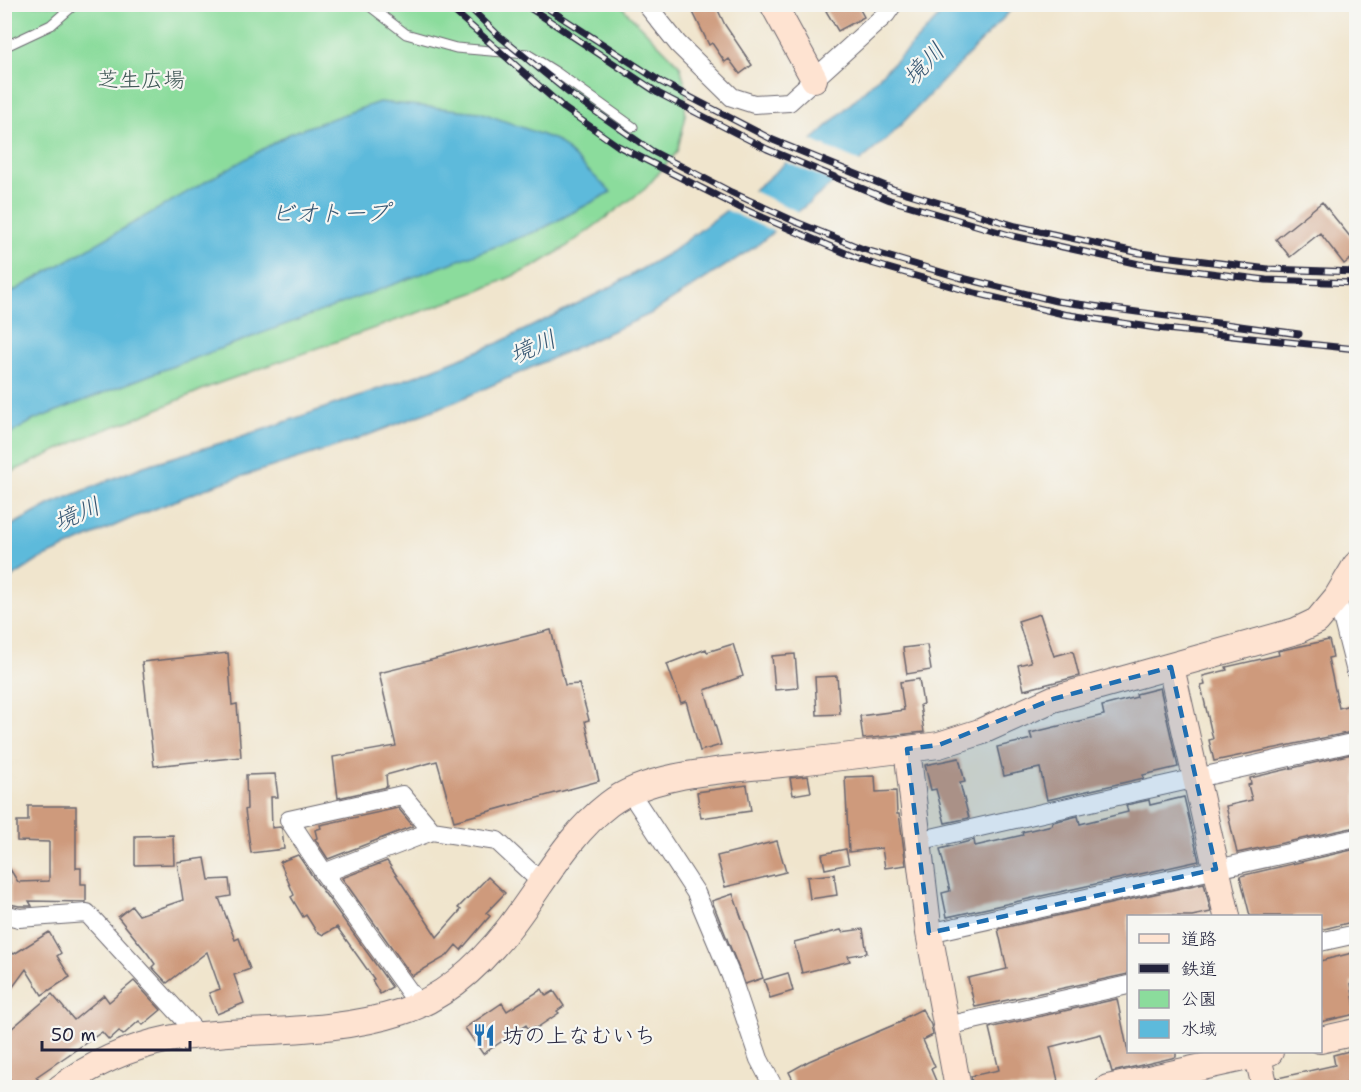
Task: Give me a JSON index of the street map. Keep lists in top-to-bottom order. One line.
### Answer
{"water":["境川","ビオトープ"],"parks":["芝生広場"],"places":{"restaurant":["坊の上なむいち"]},"legend":["道路","鉄道","公園","水域"],"scale_bar":"50 m"}
